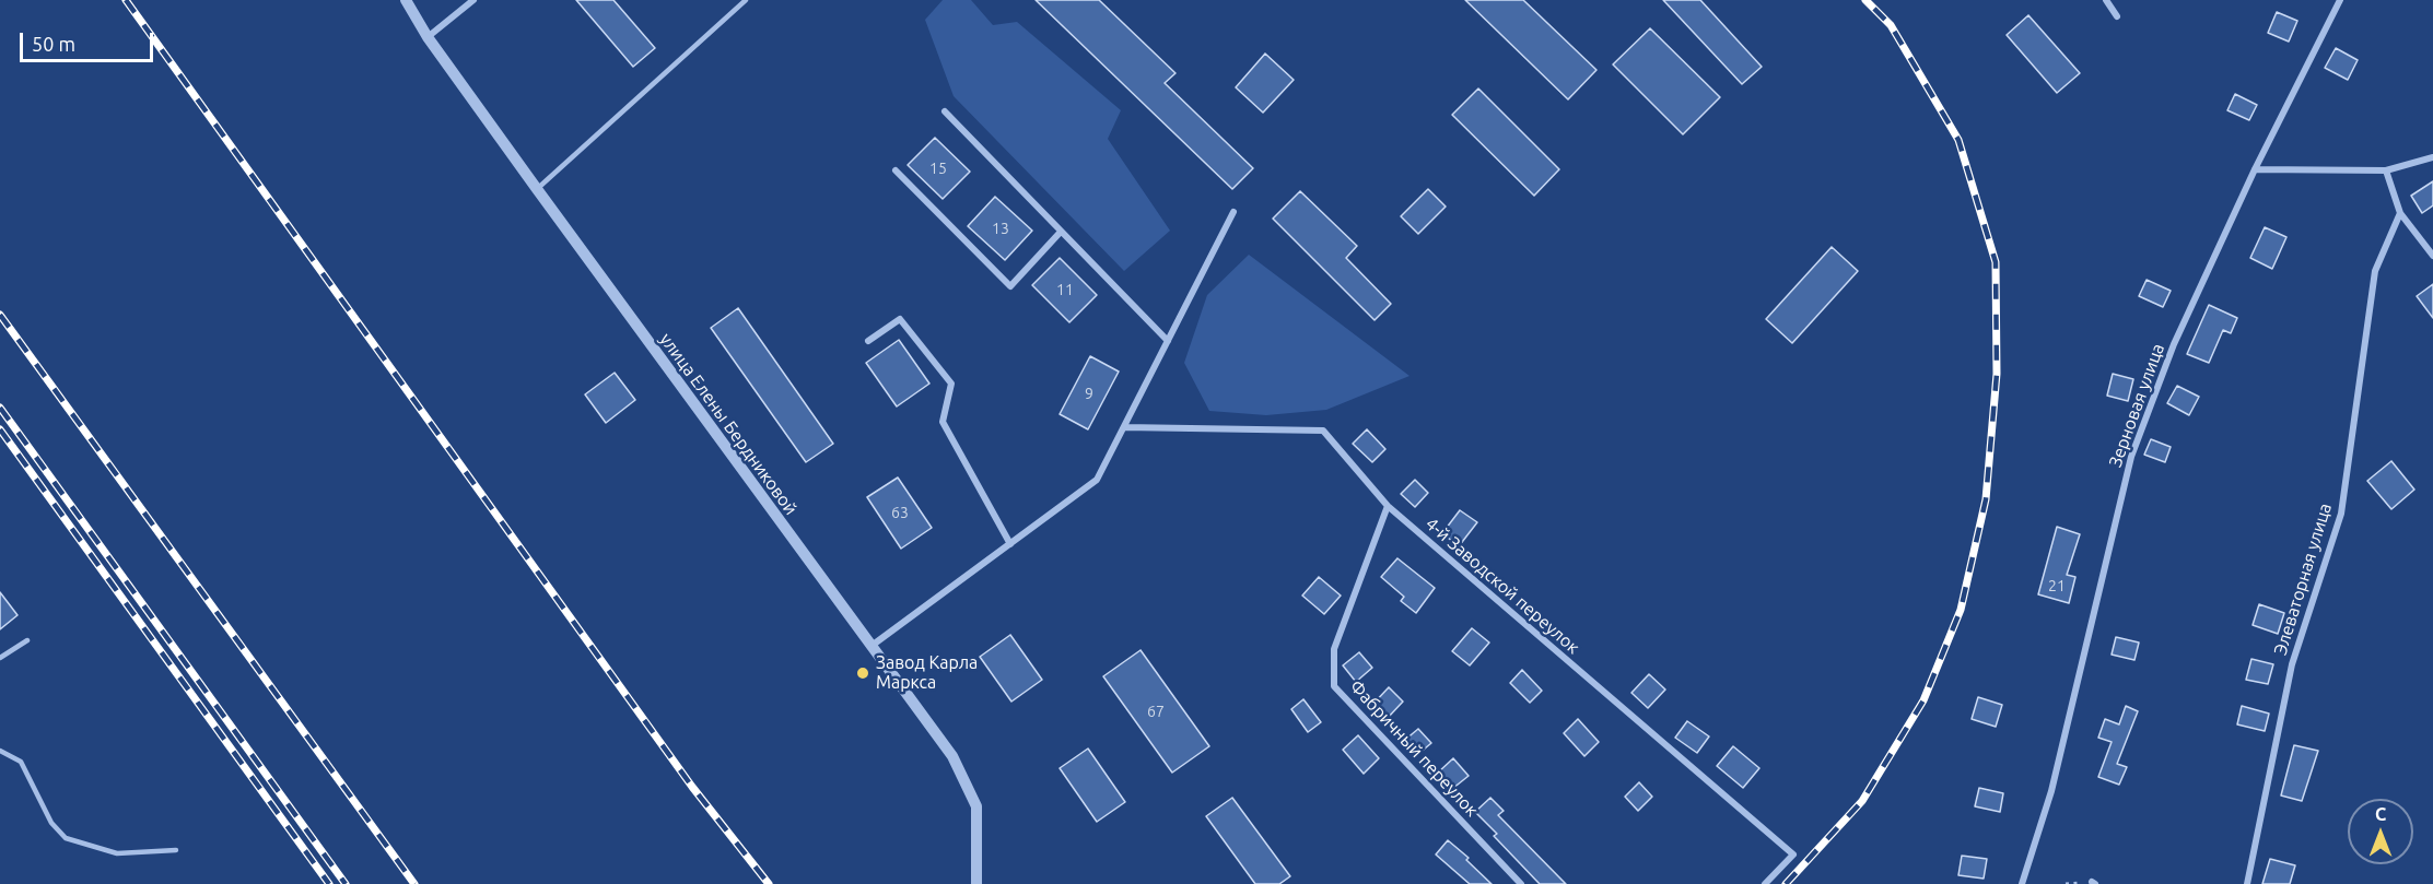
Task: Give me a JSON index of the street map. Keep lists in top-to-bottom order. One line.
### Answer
{"streets":{"street":["Зерновая улица","улица Елены Бердниковой","Элеваторная улица","4-й Заводской переулок","Фабричный переулок"]},"crossings":[["4-й Заводской переулок","Фабричный переулок"]],"places":["Завод Карла Маркса"],"house_numbers":["15","13","11","9","63","21","67"],"scale_bar":"50 m","north":"top"}
